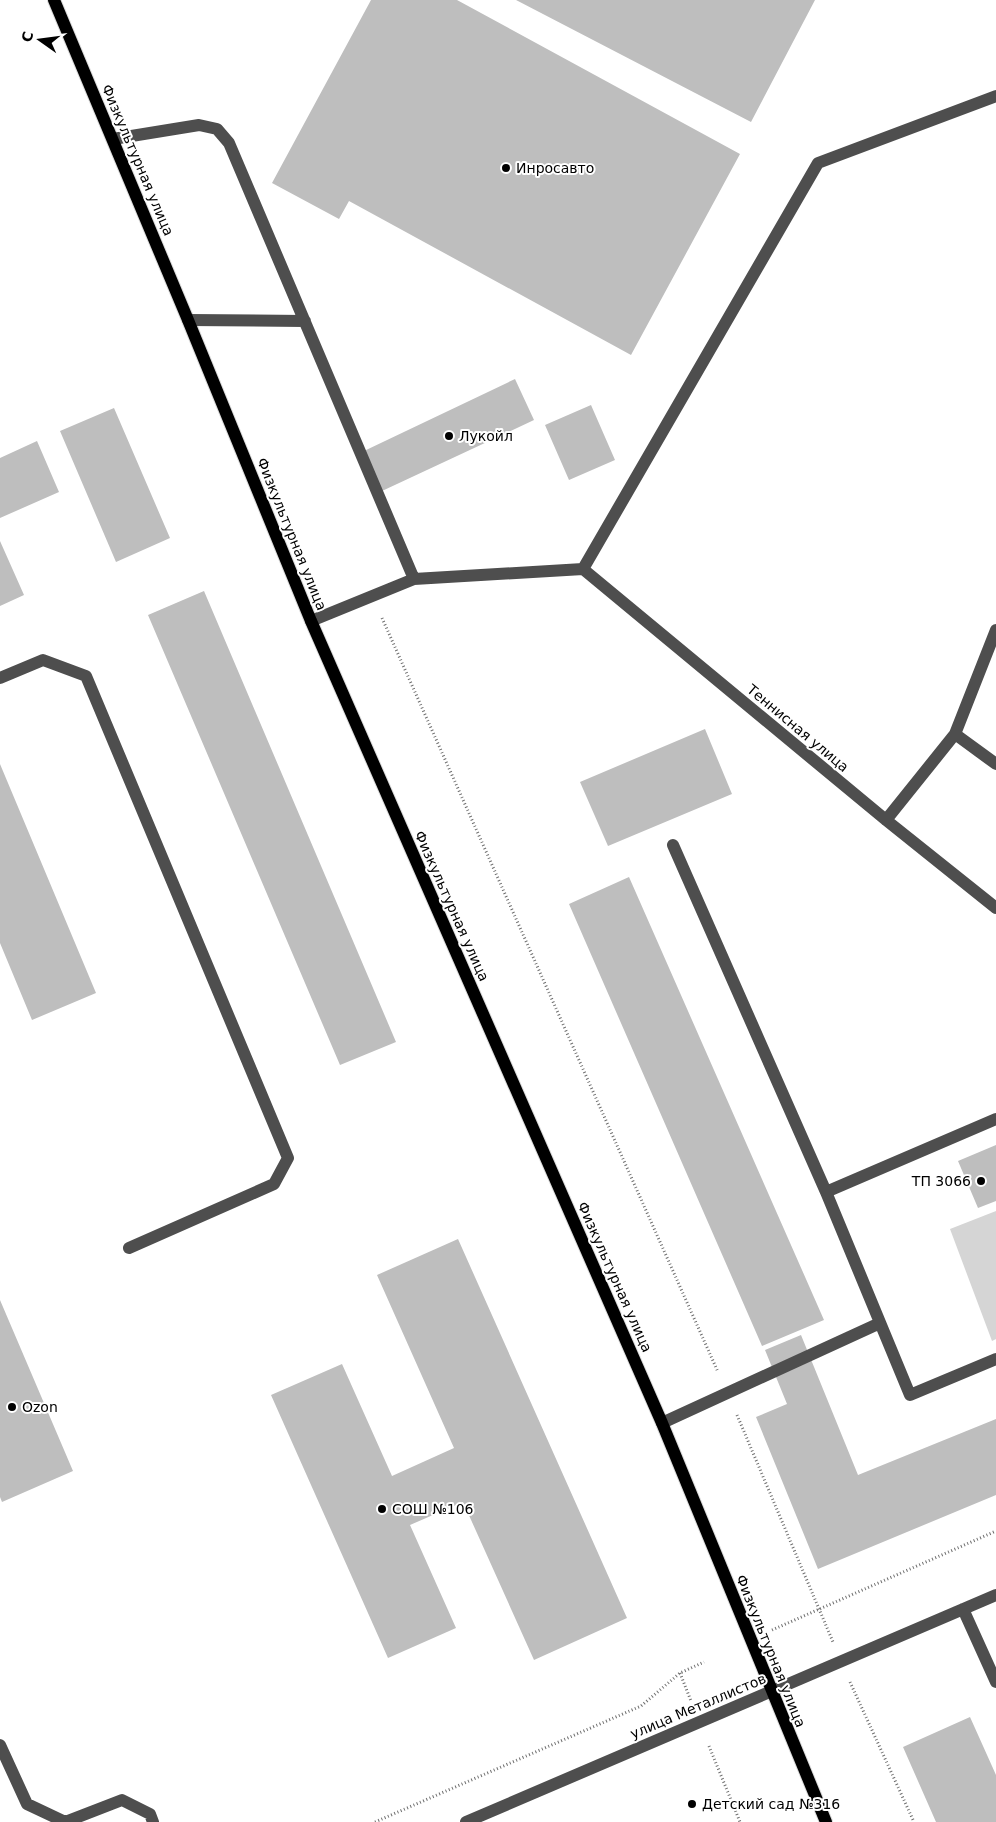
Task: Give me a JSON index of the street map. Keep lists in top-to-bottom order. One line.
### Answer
{"streets":{"main road":["Физкультурная улица"],"street":["Теннисная улица","улица Металлистов"]},"crossings":[["Физкультурная улица","улица Металлистов"]],"places":["Инросавто","Лукойл","ТП 3066","Ozon","СОШ №106","Детский сад №316"],"north":"left"}
